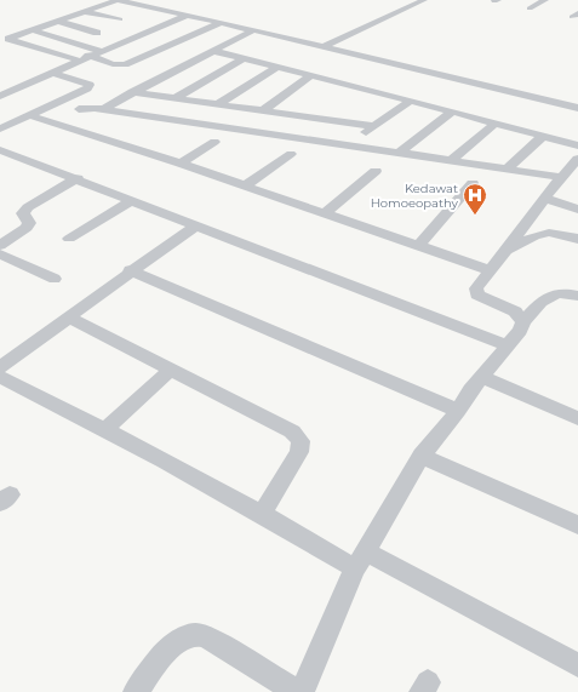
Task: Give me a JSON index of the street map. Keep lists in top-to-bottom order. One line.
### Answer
{"places":{"hospital":["Kedawat Homoeopathy"]}}
